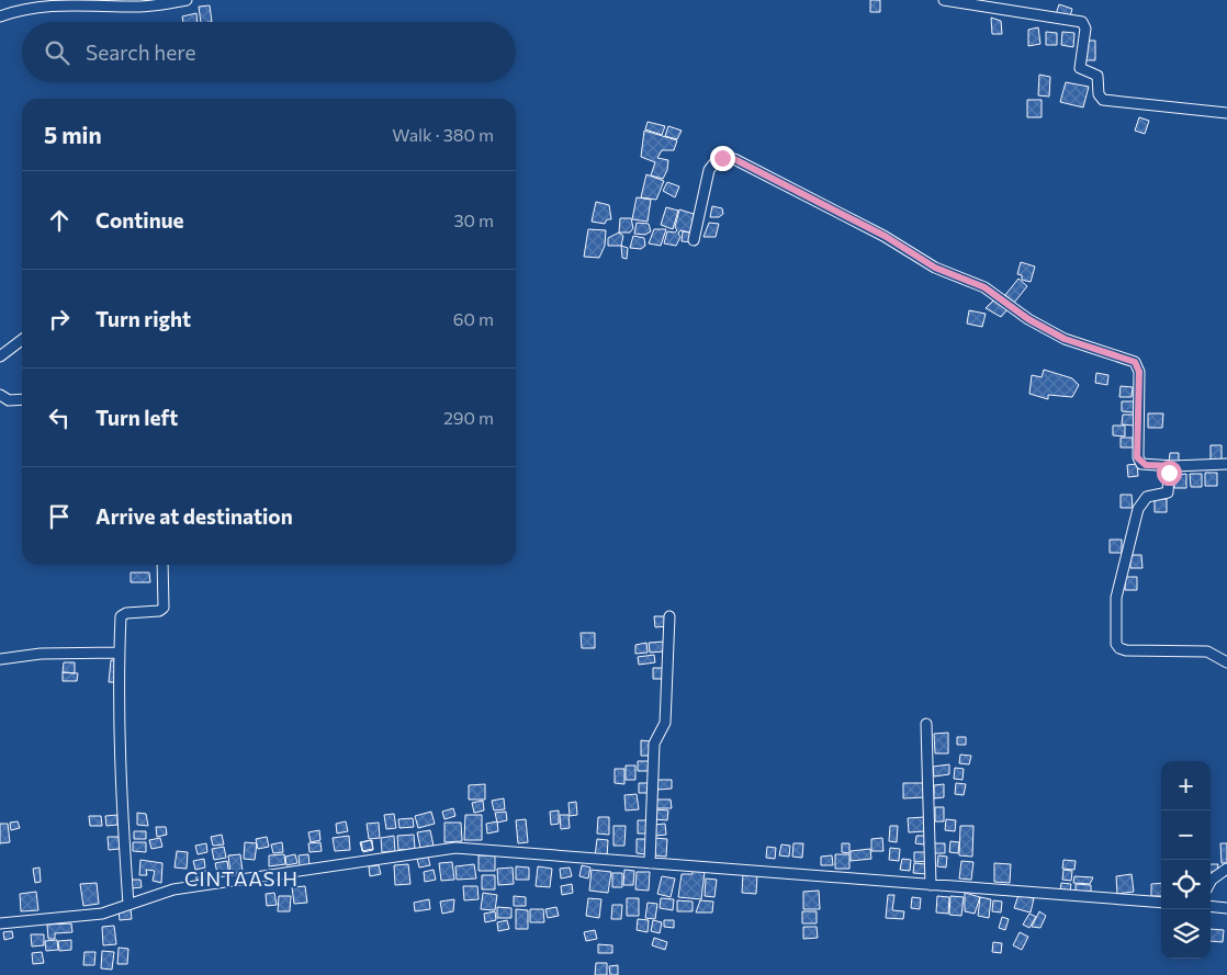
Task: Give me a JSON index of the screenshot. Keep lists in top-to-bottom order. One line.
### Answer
{"districts":["CINTAASIH"],"page":{"search":"Search here","heading":["5 min","Walk · 380 m"],"list":[["Continue","30 m"],["Turn right","60 m"],["Turn left","290 m"],"Arrive at destination"],"map_buttons":["+","−"]}}
